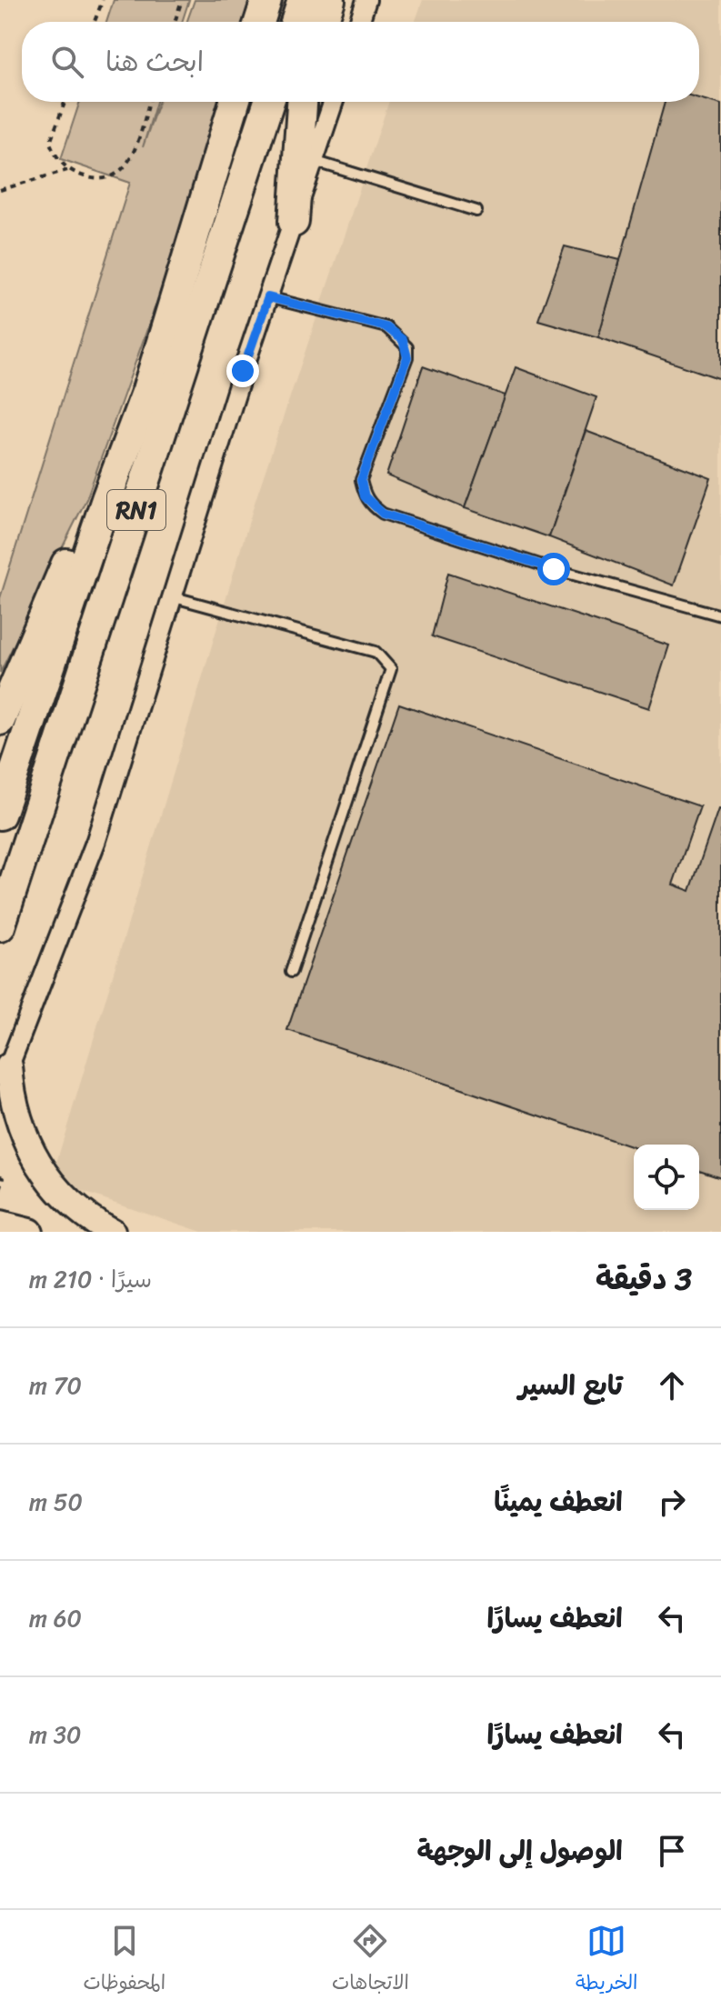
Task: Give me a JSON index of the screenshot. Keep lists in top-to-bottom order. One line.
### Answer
{"streets":{"highway":["RN1"]},"page":{"search":"ابحث هنا","heading":["3 دقيقة","سيرًا · 210 m"],"list":[["تابع السير","70 m"],["انعطف يمينًا","50 m"],["انعطف يسارًا","60 m"],["انعطف يسارًا","30 m"],"الوصول إلى الوجهة"],"nav":["الخريطة","الاتجاهات","المحفوظات"]}}
